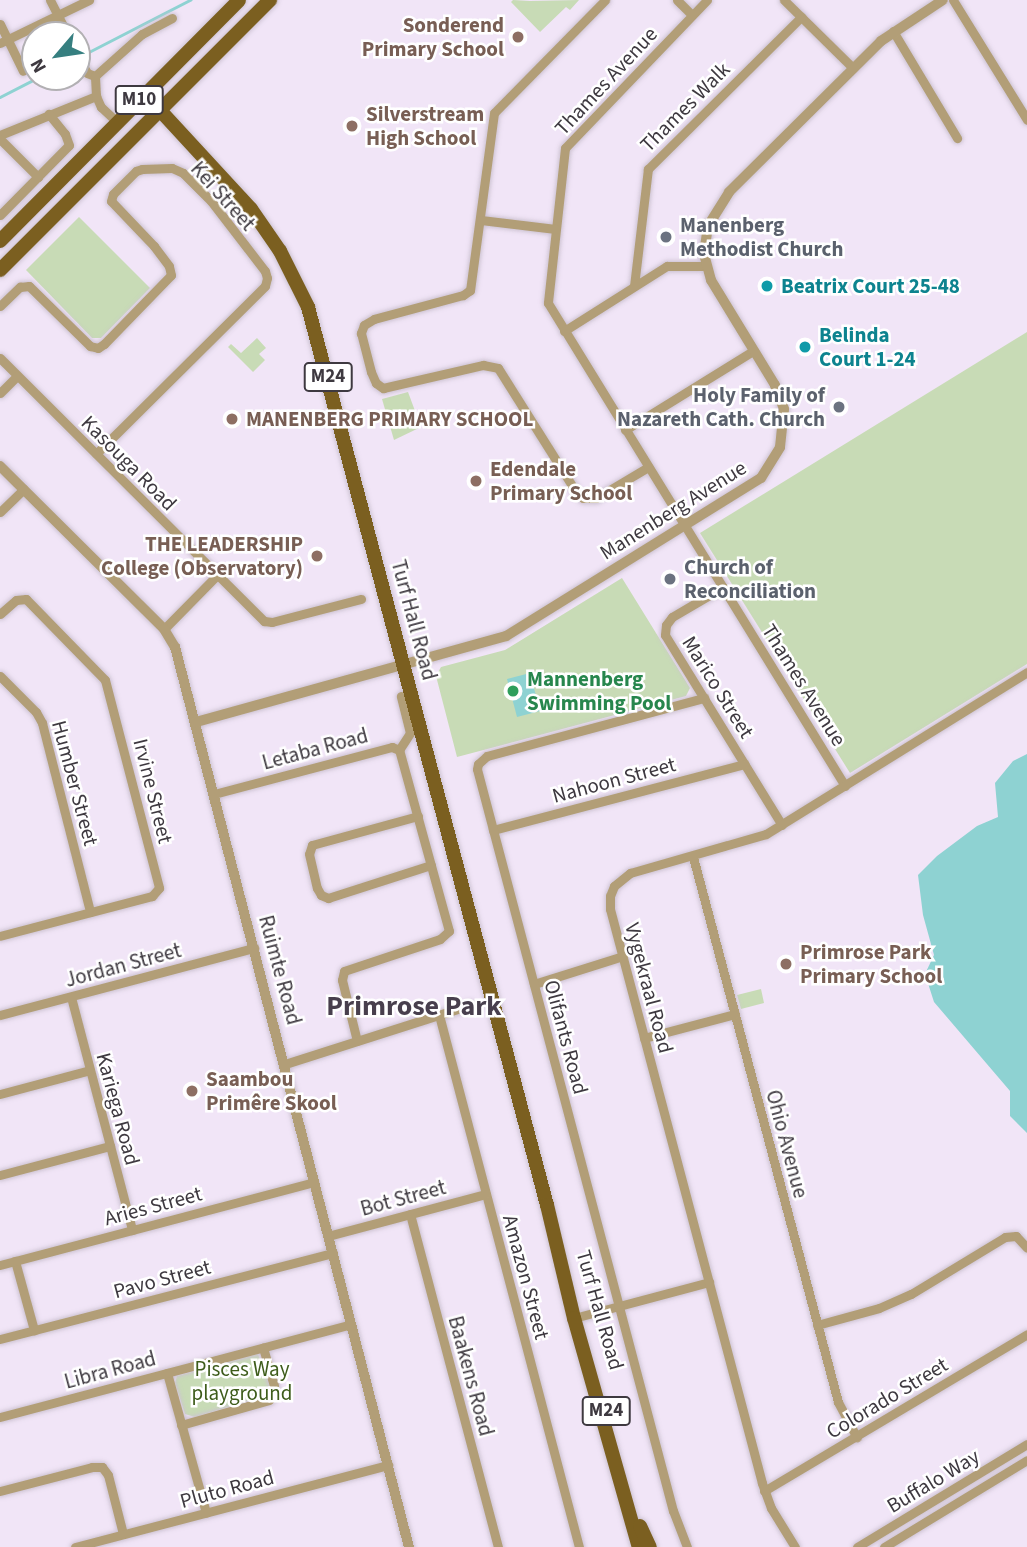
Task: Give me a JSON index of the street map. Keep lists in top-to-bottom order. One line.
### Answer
{"streets":{"main road":["M10","M24","Turf Hall Road"],"street":["Thames Avenue","Thames Walk","Kei Street","Kasouga Road","Manenberg Avenue","Marico Street","Letaba Road","Nahoon Street","Humber Street","Irvine Street","Jordan Street","Ruimte Road","Vygekraal Road","Olifants Road","Kariega Road","Ohio Avenue","Bot Street","Aries Street","Amazon Street","Pavo Street","Libra Road","Baakens Road","Colorado Street","Buffalo Way","Pluto Road"]},"crossings":[["Thames Avenue","Manenberg Avenue"],["Thames Avenue","Marico Street"],["Thames Avenue","Vygekraal Road"],["M10","Turf Hall Road"],["Kei Street","Kasouga Road"],["Manenberg Avenue","Turf Hall Road"],["Manenberg Avenue","Ruimte Road"],["Marico Street","Nahoon Street"],["Marico Street","Vygekraal Road"],["Marico Street","Olifants Road"],["Letaba Road","Ruimte Road"],["Nahoon Street","Olifants Road"],["Humber Street","Irvine Street"],["Jordan Street","Ruimte Road"],["Jordan Street","Kariega Road"],["Ruimte Road","Bot Street"],["Ruimte Road","Aries Street"],["Ruimte Road","Pavo Street"],["Ruimte Road","Libra Road"],["Ruimte Road","Pluto Road"],["Vygekraal Road","Ohio Avenue"],["Vygekraal Road","Colorado Street"],["Kariega Road","Aries Street"],["Ohio Avenue","Colorado Street"],["Bot Street","Amazon Street"],["Bot Street","Baakens Road"]],"districts":["Primrose Park"],"parks":["Pisces Way playground"],"places":["Sonderend Primary School","Silverstream High School","Manenberg Methodist Church","Beatrix Court 25-48","Belinda Court 1-24","Holy Family of Nazareth Cath. Church","MANENBERG PRIMARY SCHOOL","Edendale Primary School","THE LEADERSHIP College (Observatory)","Church of Reconciliation","Mannenberg Swimming Pool","Primrose Park Primary School","Saambou Primêre Skool"],"north":"bottom left"}
